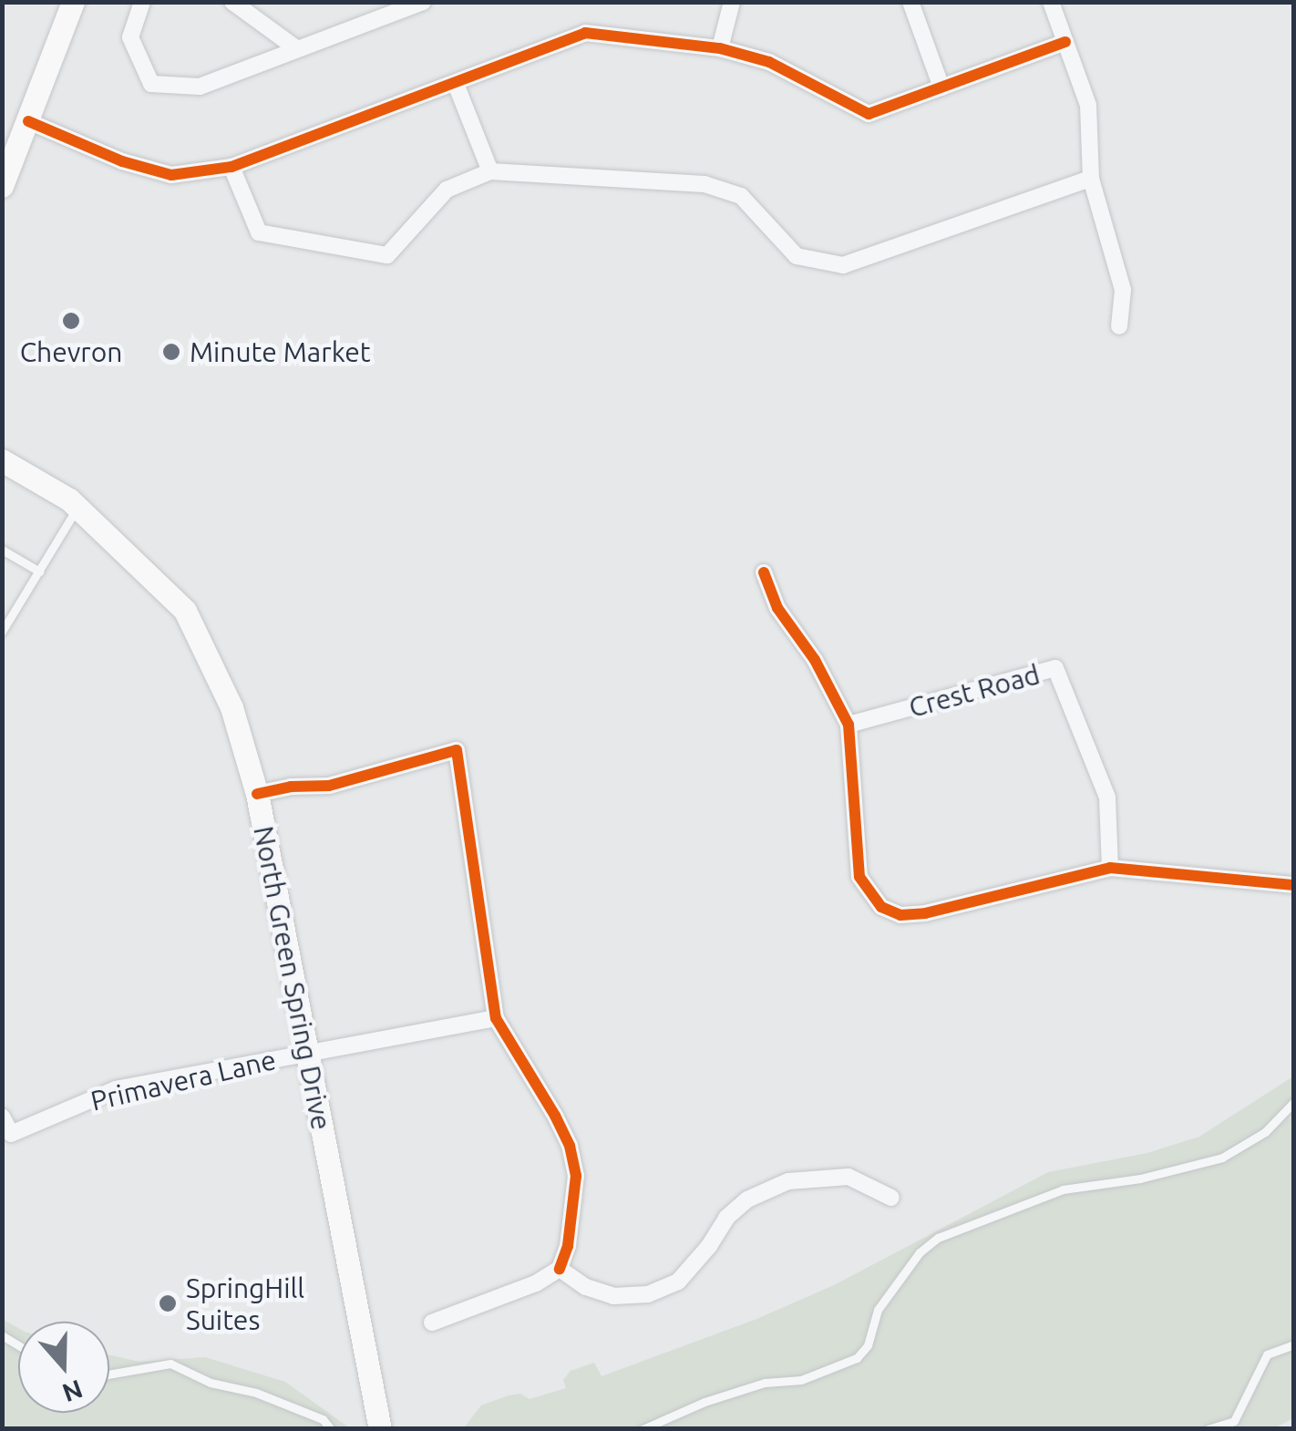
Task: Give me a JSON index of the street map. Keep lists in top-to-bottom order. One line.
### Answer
{"streets":{"main road":["North Green Spring Drive"],"street":["Crest Road","Primavera Lane"]},"crossings":[["North Green Spring Drive","Primavera Lane"]],"places":["Chevron","Minute Market","SpringHill Suites"],"north":"bottom"}
